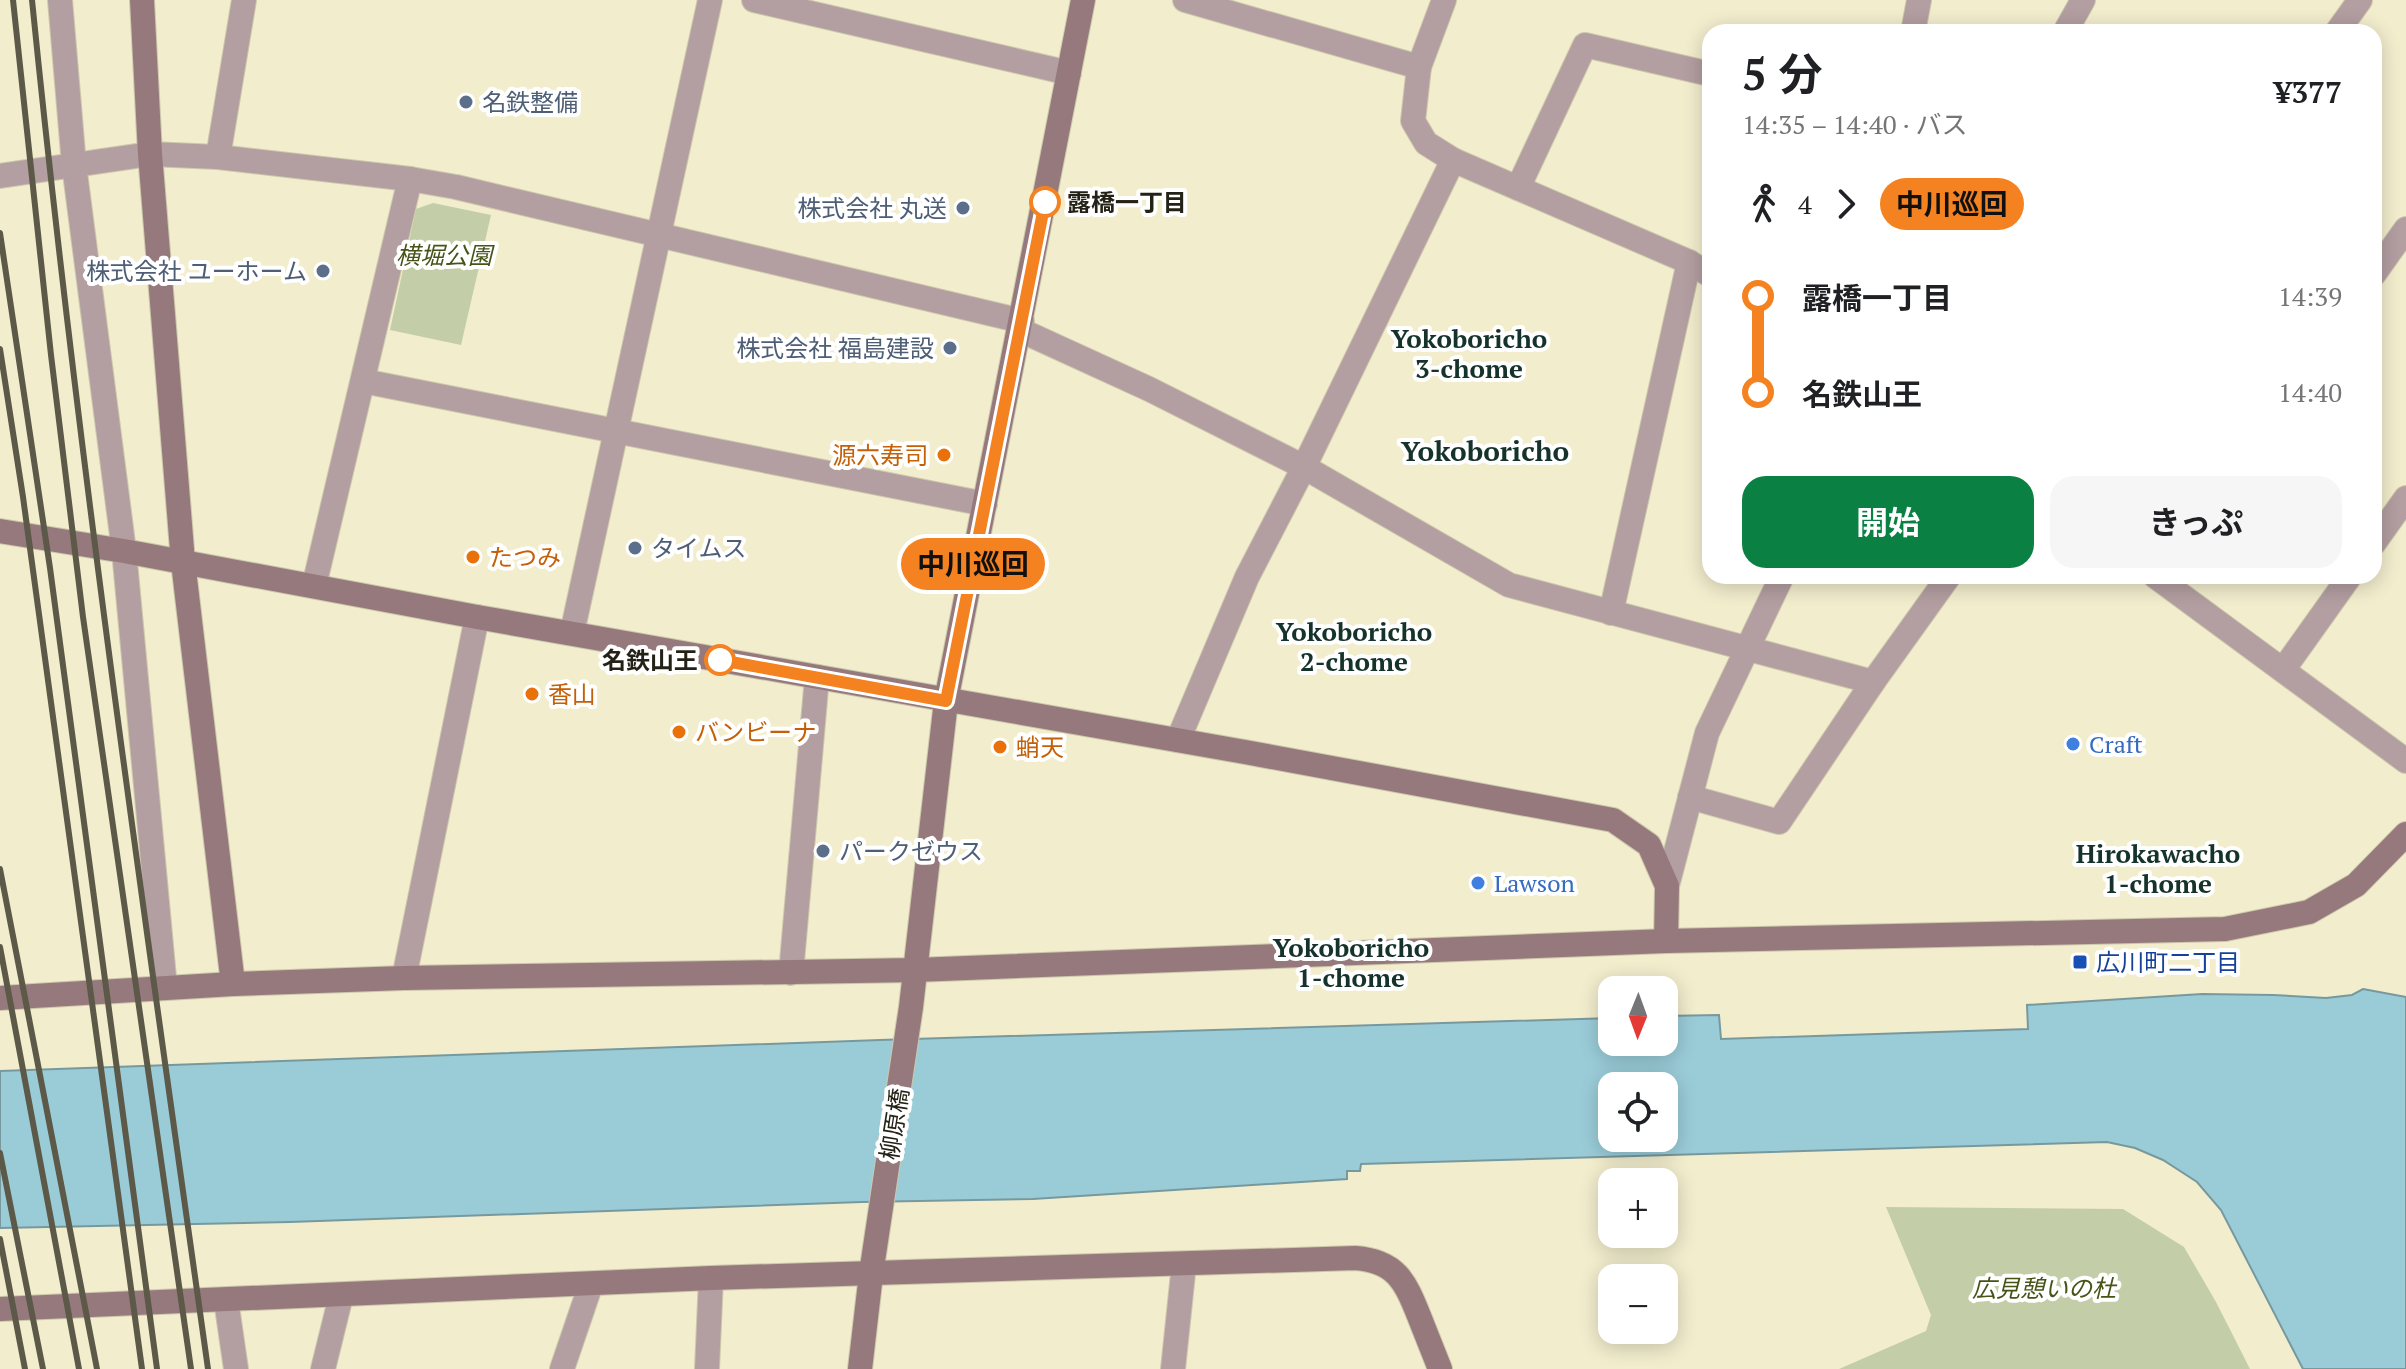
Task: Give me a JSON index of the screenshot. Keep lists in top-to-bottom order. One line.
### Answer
{"streets":{"street":["柳原橋"]},"districts":["Yokoboricho 3-chome","Yokoboricho","Yokoboricho 2-chome","Hirokawacho 1-chome","Yokoboricho 1-chome"],"parks":["横堀公園","広見憩いの杜"],"places":{"other":["名鉄整備","露橋一丁目","株式会社 丸送","株式会社 ユーホーム","株式会社 福島建設","源六寿司","タイムス","たつみ","名鉄山王","香山","バンビーナ","Craft","蛸天","パークゼウス","Lawson"],"transit":["広川町二丁目"]},"lines":["bus line 中川巡回"],"north":"bottom","page":{"on_map":"中川巡回","heading":["5 分","14:35 – 14:40 · バス","¥377"],"legs":["4","中川巡回"],"list":[{"name":"露橋一丁目","value":"14:39"},{"name":"名鉄山王","value":"14:40"}],"buttons":["開始","きっぷ"],"map_buttons":["+","−"]}}
